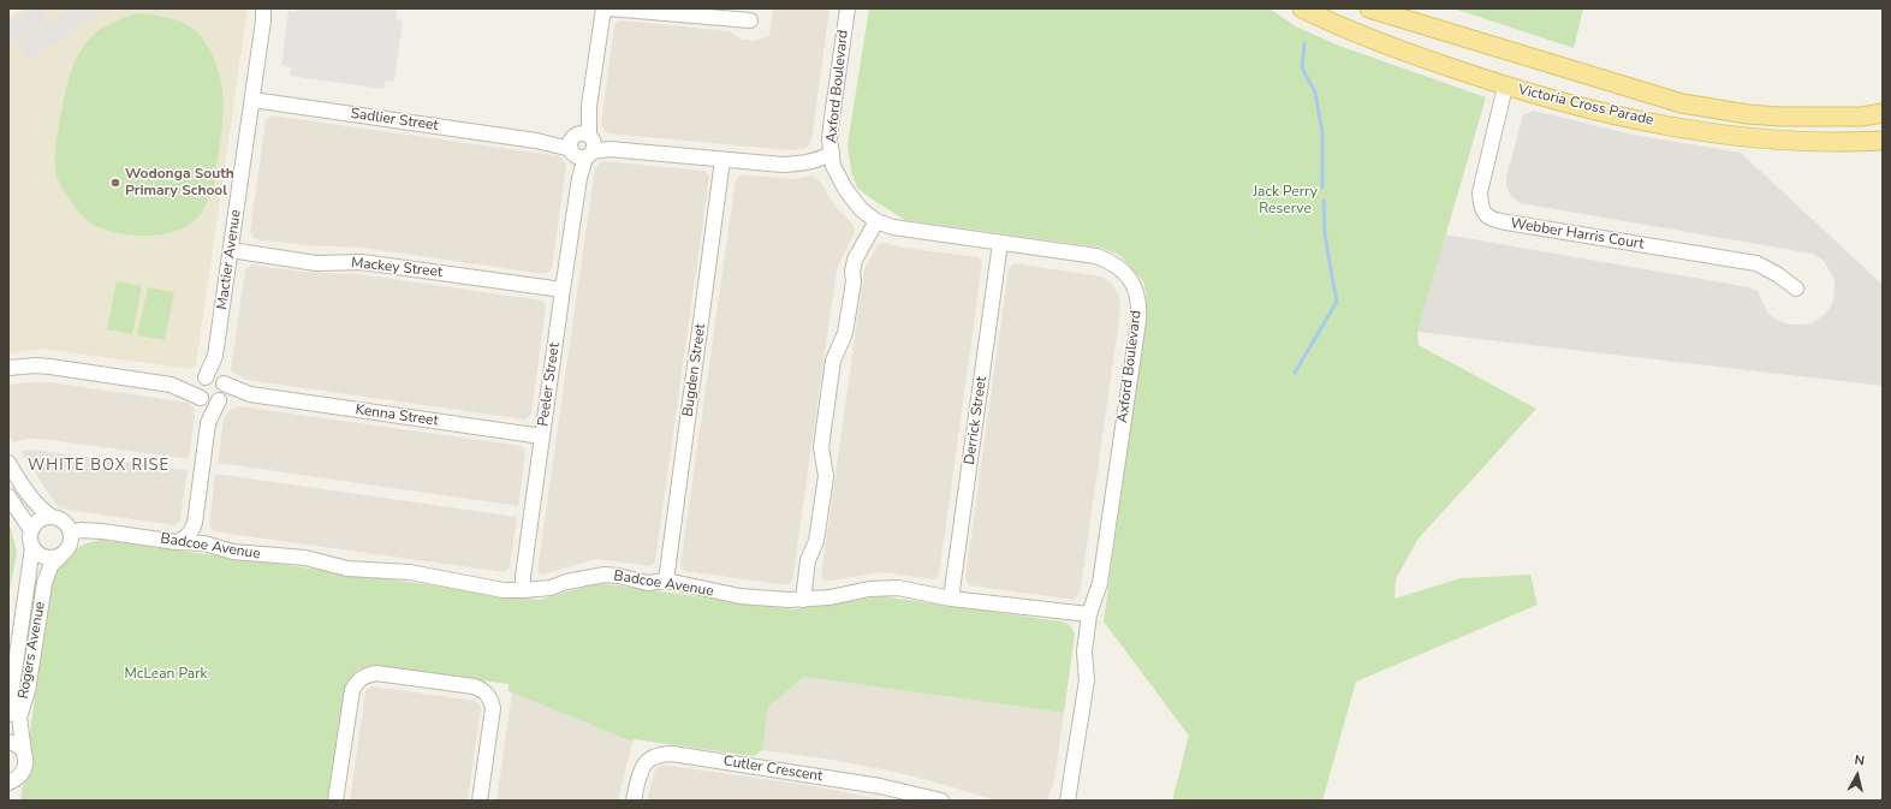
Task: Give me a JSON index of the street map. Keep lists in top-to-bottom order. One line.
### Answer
{"streets":{"main road":["Victoria Cross Parade"],"street":["Axford Boulevard","Sadlier Street","Webber Harris Court","Mactier Avenue","Mackey Street","Bugden Street","Peeler Street","Kenna Street","Derrick Street","Badcoe Avenue","Rogers Avenue","Cutler Crescent"]},"crossings":[["Axford Boulevard","Sadlier Street"],["Axford Boulevard","Derrick Street"],["Axford Boulevard","Badcoe Avenue"],["Victoria Cross Parade","Webber Harris Court"],["Sadlier Street","Mactier Avenue"],["Sadlier Street","Bugden Street"],["Sadlier Street","Peeler Street"],["Mactier Avenue","Mackey Street"],["Mactier Avenue","Kenna Street"],["Mackey Street","Peeler Street"],["Bugden Street","Badcoe Avenue"],["Peeler Street","Kenna Street"],["Peeler Street","Badcoe Avenue"],["Derrick Street","Badcoe Avenue"],["Badcoe Avenue","Rogers Avenue"]],"districts":["WHITE BOX RISE"],"parks":["Jack Perry Reserve","McLean Park"],"places":["Wodonga South Primary School"],"north":"top"}
